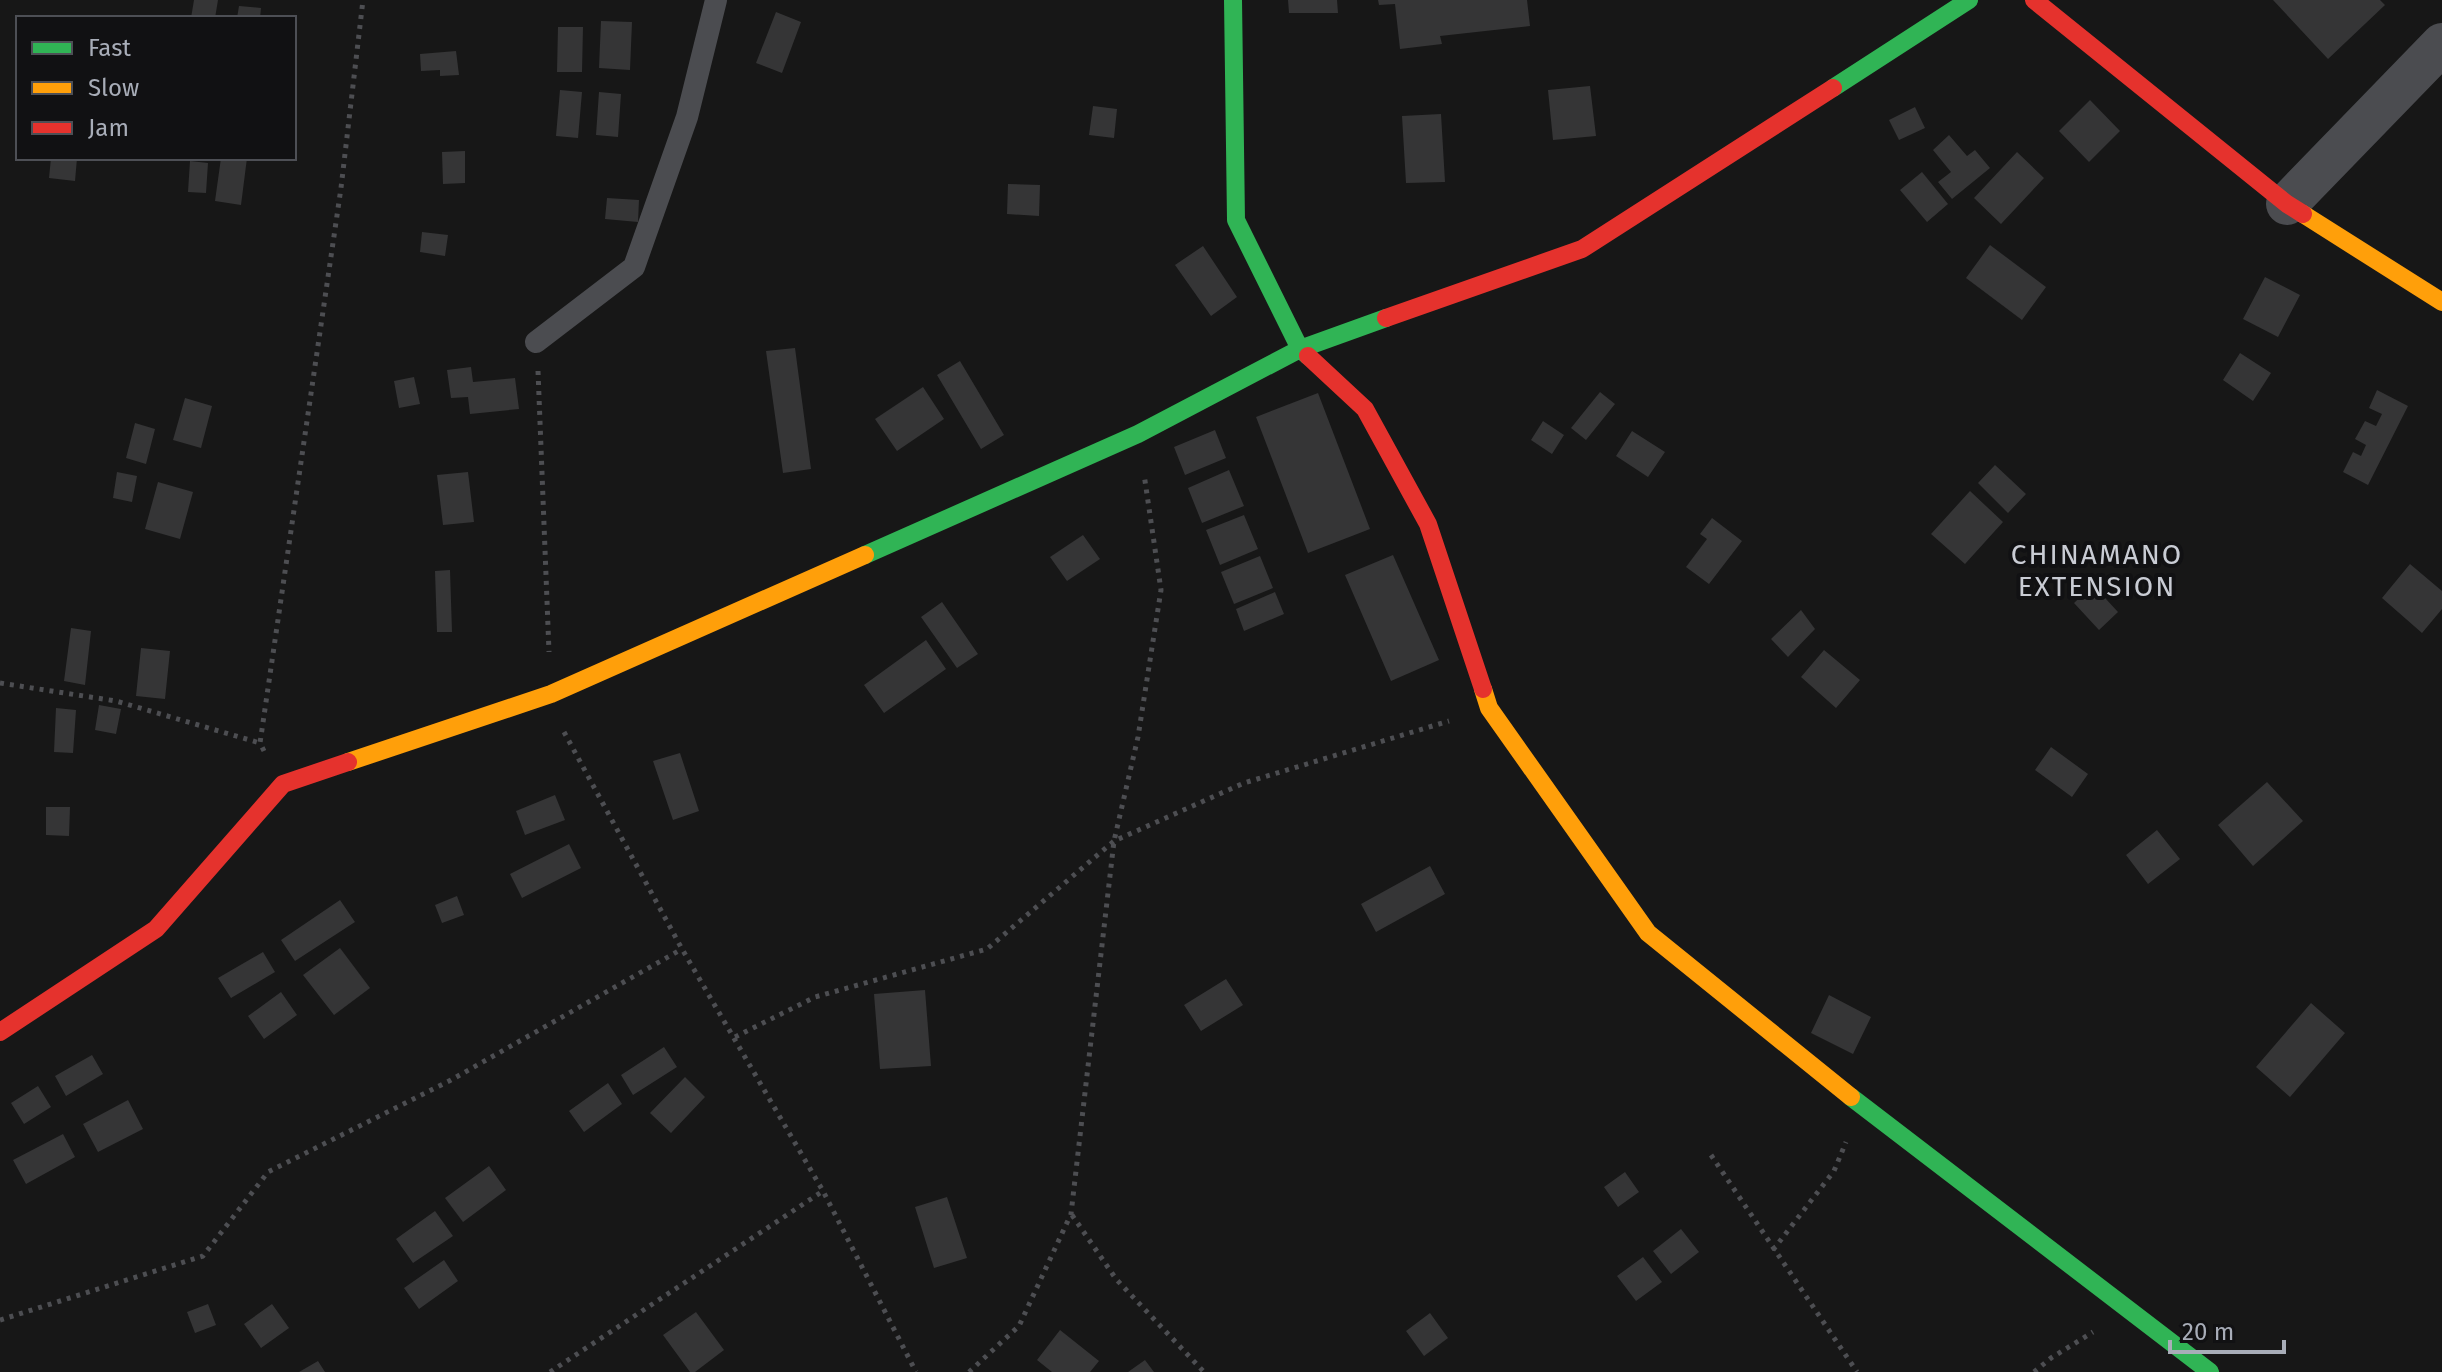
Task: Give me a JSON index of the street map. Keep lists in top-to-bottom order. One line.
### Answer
{"districts":["CHINAMANO EXTENSION"],"legend":["Fast","Slow","Jam"],"scale_bar":"20 m"}
